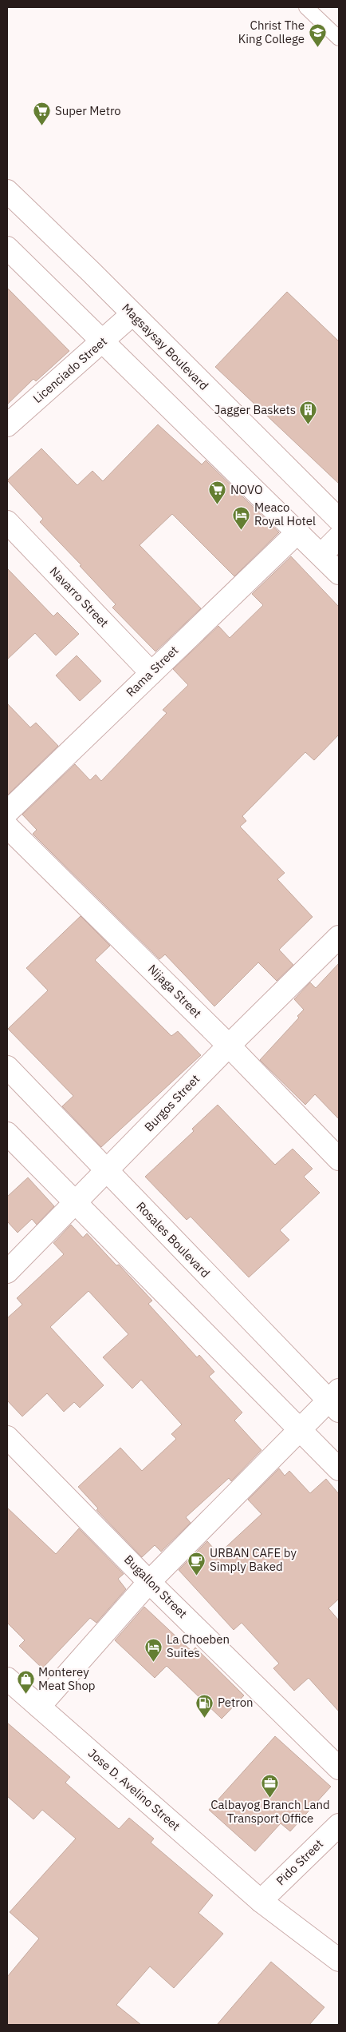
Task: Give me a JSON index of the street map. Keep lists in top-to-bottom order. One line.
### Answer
{"streets":{"street":["Magsaysay Boulevard","Licenciado Street","Navarro Street","Rama Street","Nijaga Street","Burgos Street","Rosales Boulevard","Bugallon Street","Jose D. Avelino Street","Pido Street"]},"crossings":[["Magsaysay Boulevard","Licenciado Street"],["Navarro Street","Rama Street"],["Nijaga Street","Burgos Street"],["Burgos Street","Rosales Boulevard"],["Jose D. Avelino Street","Pido Street"]],"places":{"school or university":["Christ The King College"],"supermarket":["Super Metro","NOVO"],"building":["Jagger Baskets"],"hotel":["Meaco Royal Hotel","La Choeben Suites"],"cafe":["URBAN CAFE by Simply Baked"],"shop":["Monterey Meat Shop"],"fuel station":["Petron"],"office":["Calbayog Branch Land Transport Office"]}}
